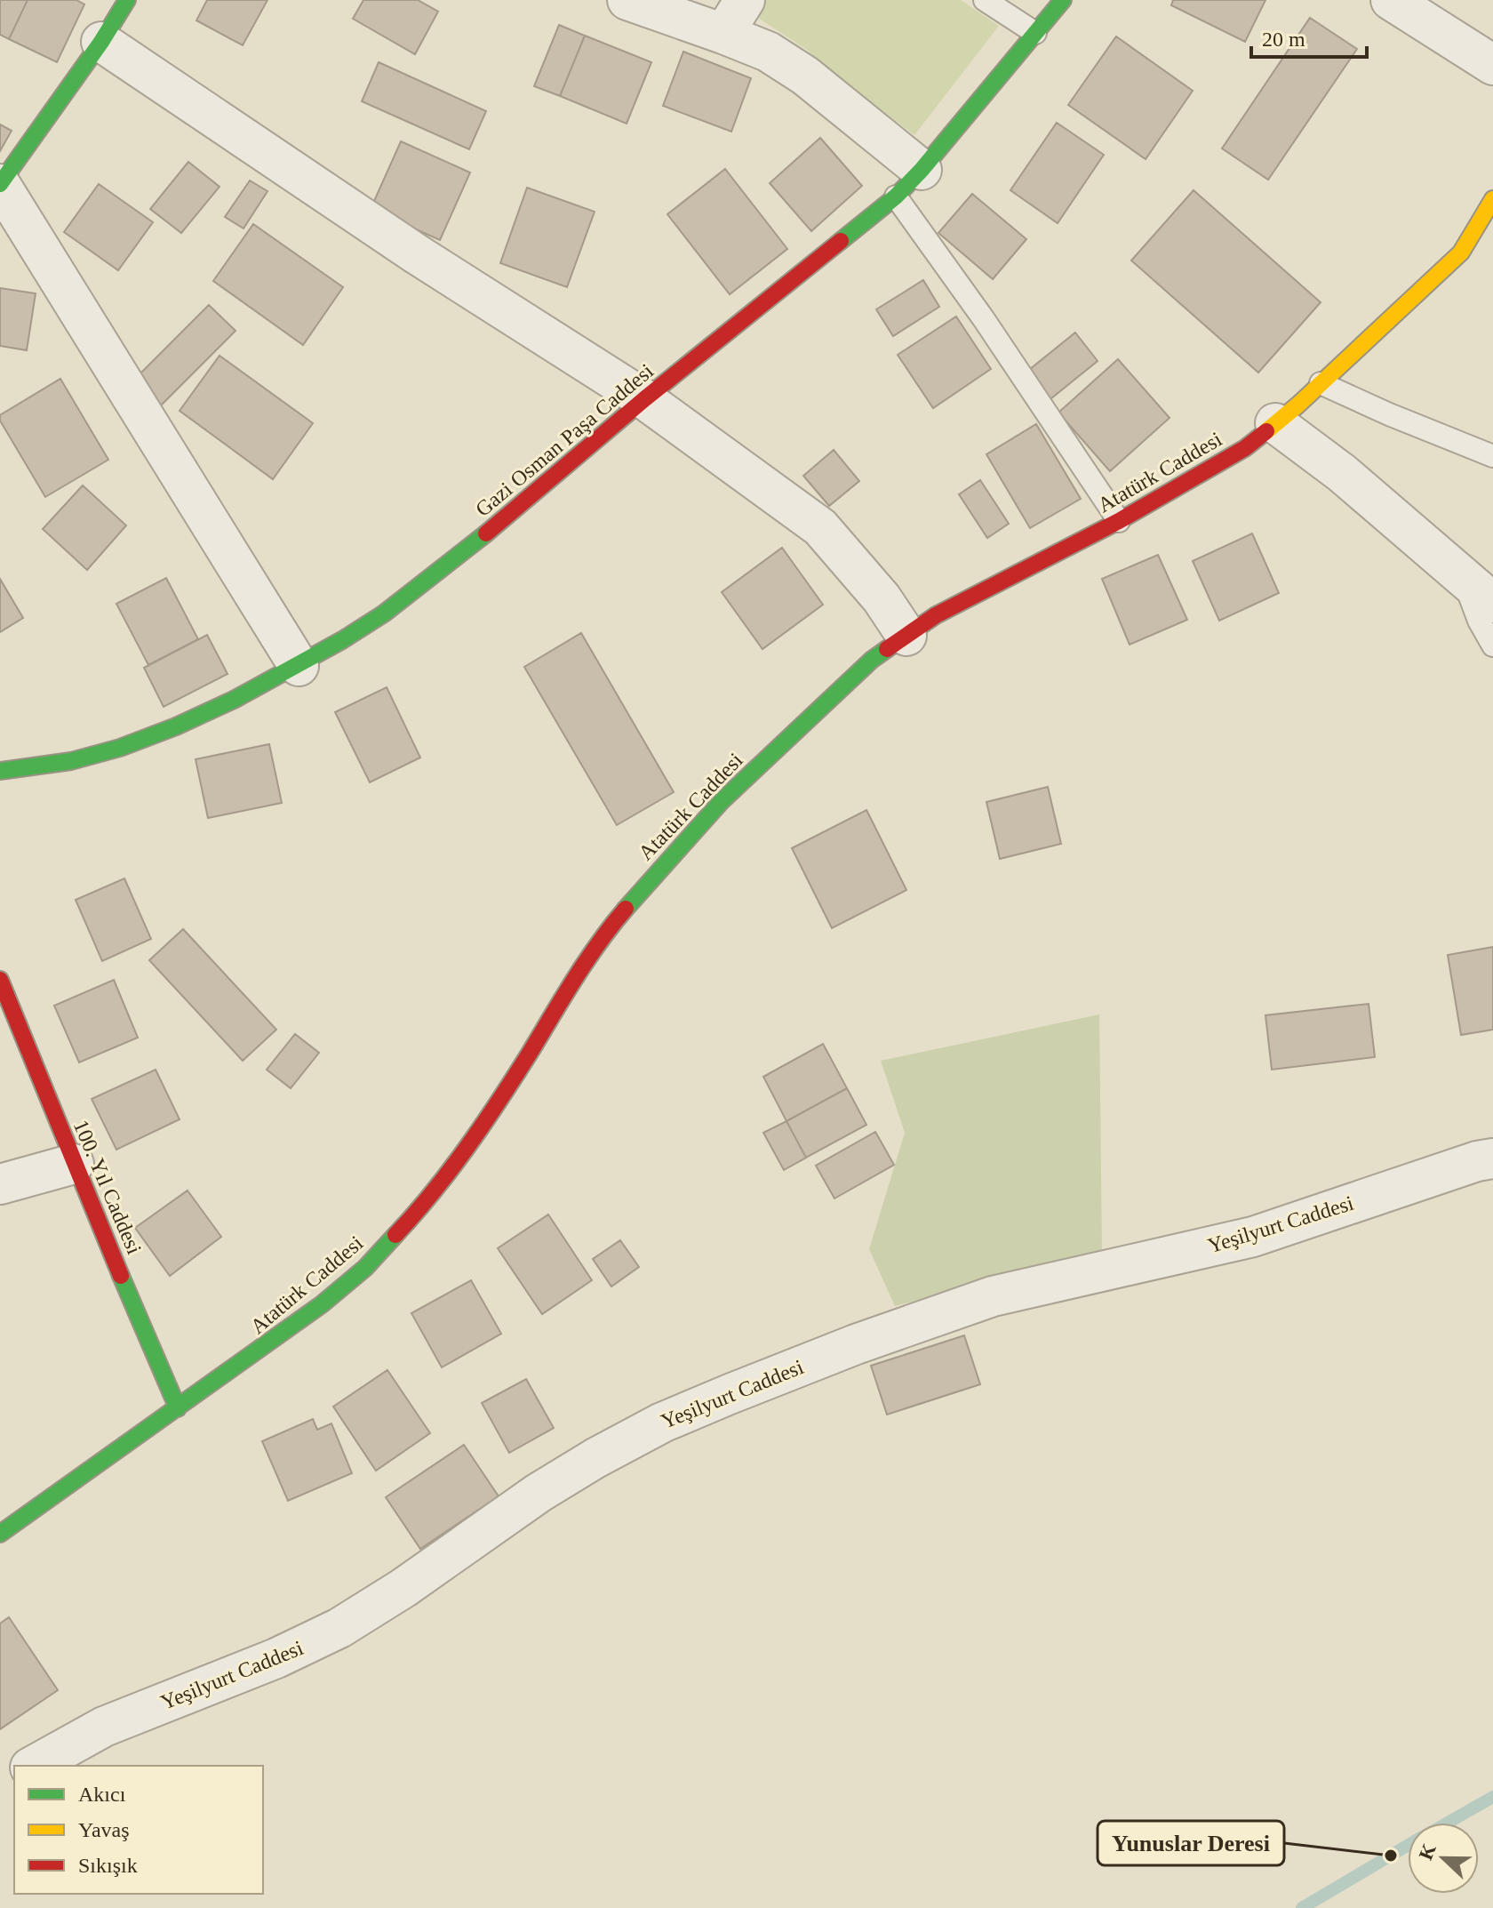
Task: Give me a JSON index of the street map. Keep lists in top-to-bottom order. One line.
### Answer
{"streets":{"street":["Gazi Osman Paşa Caddesi","Atatürk Caddesi","100. Yıl Caddesi","Yeşilyurt Caddesi"]},"crossings":[["Atatürk Caddesi","100. Yıl Caddesi"]],"places":["Yunuslar Deresi"],"legend":["Akıcı","Yavaş","Sıkışık"],"scale_bar":"20 m","north":"left"}
